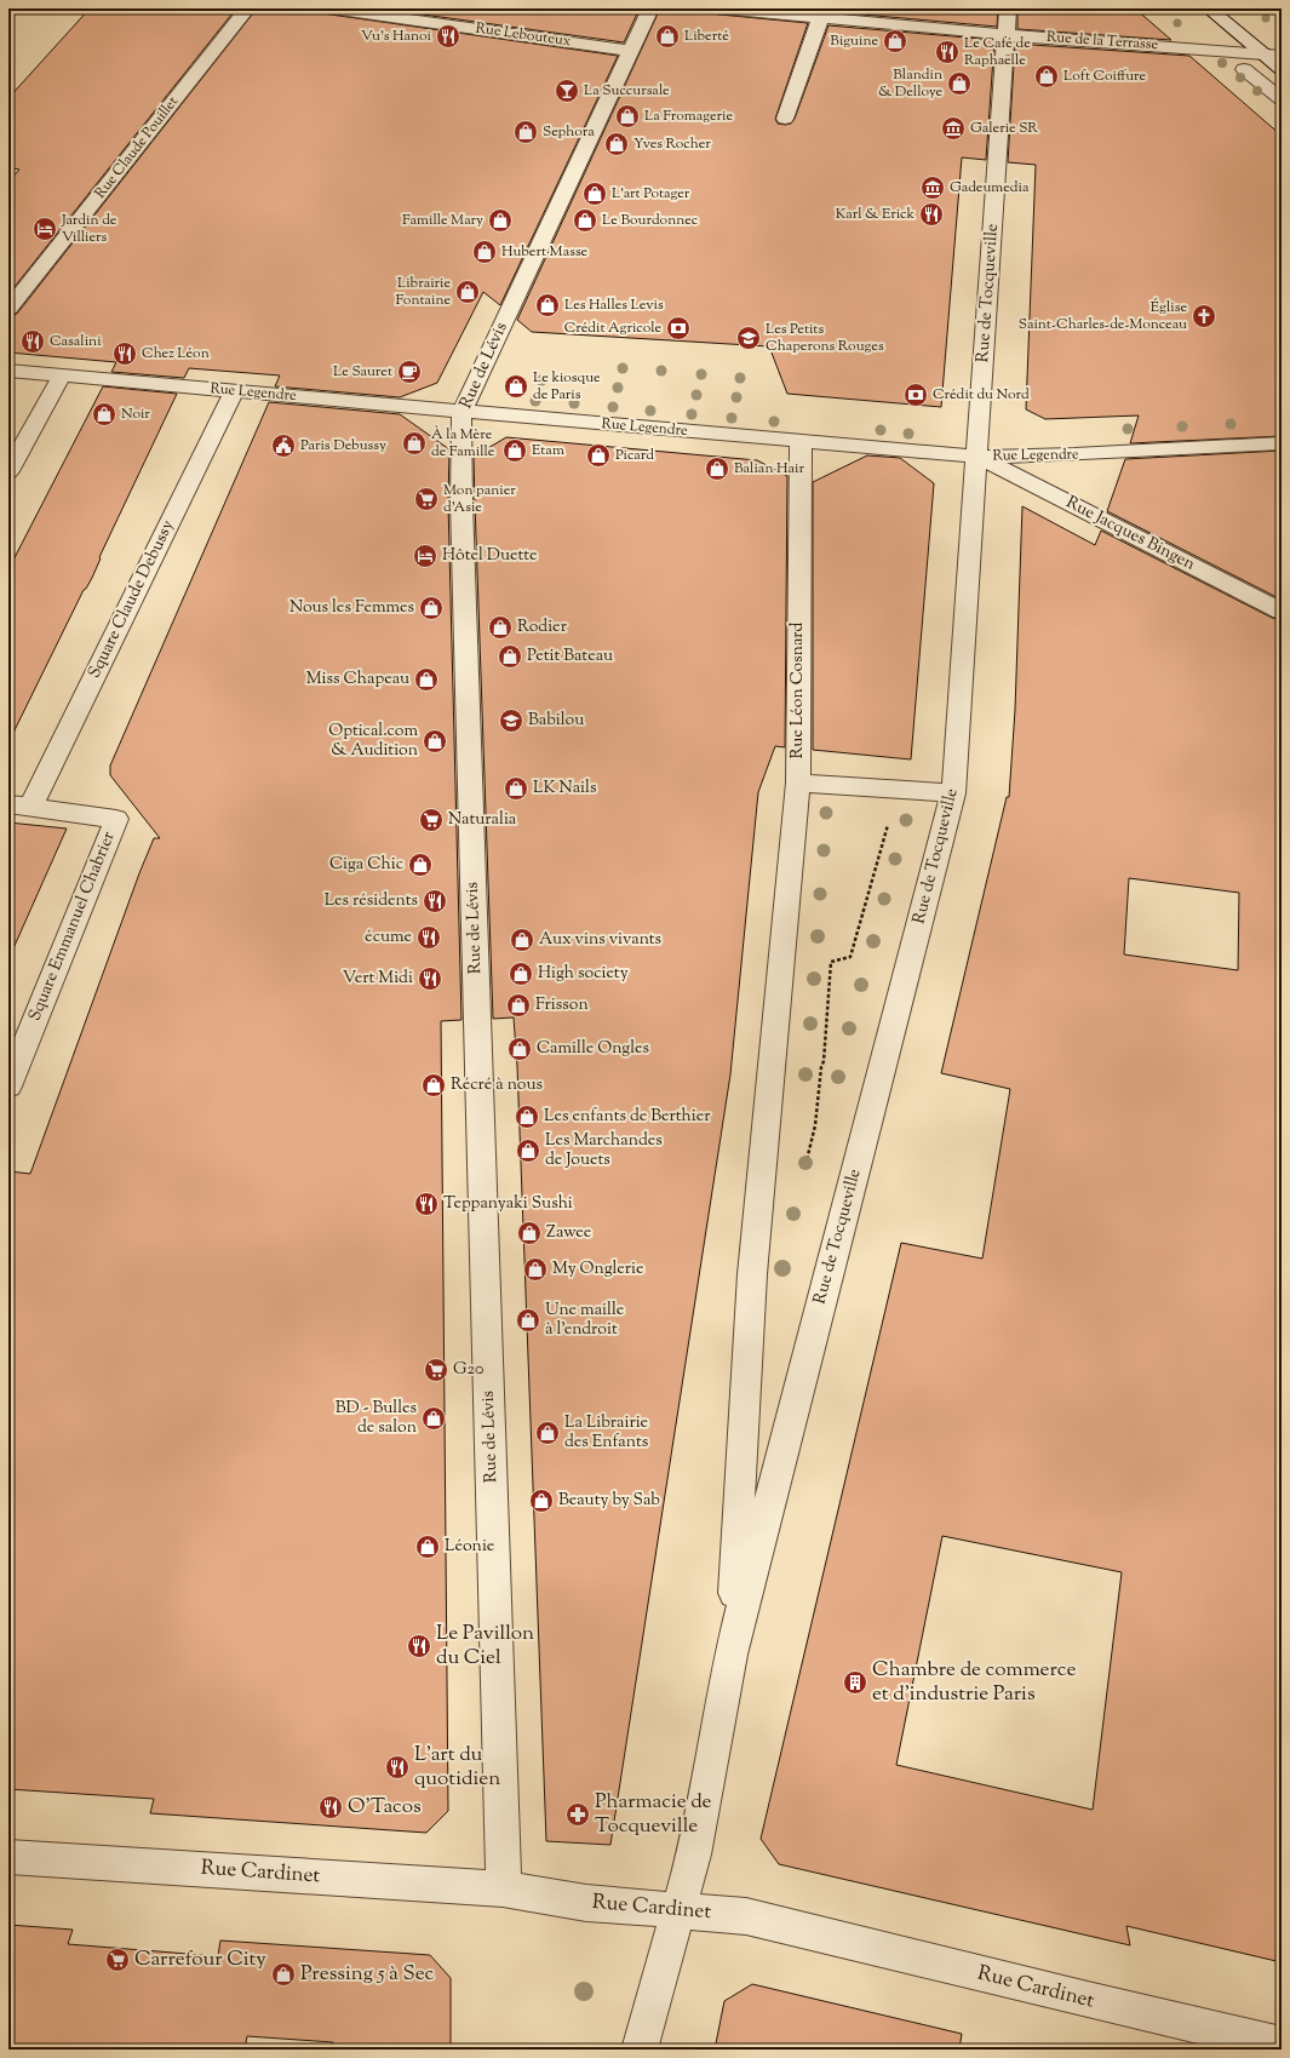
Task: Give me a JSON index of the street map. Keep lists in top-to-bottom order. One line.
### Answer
{"streets":{"street":["Rue Lebouteux","Rue de la Terrasse","Rue Claude Pouillet","Rue de Tocqueville","Rue de Lévis","Rue Legendre","Rue Jacques Bingen","Square Claude Debussy","Rue Léon Cosnard","Square Emmanuel Chabrier","Rue Cardinet"]},"crossings":[["Rue Lebouteux","Rue de Lévis"],["Rue de la Terrasse","Rue de Tocqueville"],["Rue de Tocqueville","Rue Legendre"],["Rue de Tocqueville","Rue Jacques Bingen"],["Rue de Tocqueville","Rue Léon Cosnard"],["Rue de Tocqueville","Rue Cardinet"],["Rue de Lévis","Rue Legendre"],["Rue de Lévis","Rue Cardinet"],["Rue Legendre","Rue Jacques Bingen"],["Rue Legendre","Square Claude Debussy"],["Rue Legendre","Rue Léon Cosnard"],["Square Claude Debussy","Square Emmanuel Chabrier"]],"places":{"restaurant":["Vu's Hanoi","Le Café de Raphaëlle","Karl & Erick","Casalini","Chez Léon","Les résidents","écume","Vert Midi","Teppanyaki Sushi","Le Pavillon du Ciel","L'art du quotidien","O'Tacos"],"shop":["Liberté","Biguine","Loft Coiffure","Blandin & Delloye","La Fromagerie","Sephora","Yves Rocher","L'art Potager","Famille Mary","Le Bourdonnec","Hubert Masse","Librairie Fontaine","Les Halles Levis","Le kiosque de Paris","Noir","À la Mère de Famille","Etam","Picard","Balian Hair","Nous les Femmes","Rodier","Petit Bateau","Miss Chapeau","Optical.com & Audition","LK Nails","Ciga Chic","Aux vins vivants","High society","Frisson","Camille Ongles","Récré à nous","Les enfants de Berthier","Les Marchandes de Jouets","Zawee","My Onglerie","Une maille à l'endroit","BD - Bulles de salon","La Librairie des Enfants","Beauty by Sab","Léonie","Pressing 5 à Sec"],"bar":["La Succursale"],"museum":["Galerie SR","Gadeumedia"],"hotel":["Jardin de Villiers","Hôtel Duette"],"church":["Église Saint-Charles-de-Monceau"],"bank":["Crédit Agricole","Crédit du Nord"],"school or university":["Les Petits Chaperons Rouges","Babilou"],"cafe":["Le Sauret"],"public building":["Paris Debussy"],"supermarket":["Mon panier d'Asie","Naturalia","G20","Carrefour City"],"building":["Chambre de commerce et d'industrie Paris"],"pharmacy":["Pharmacie de Tocqueville"]}}
